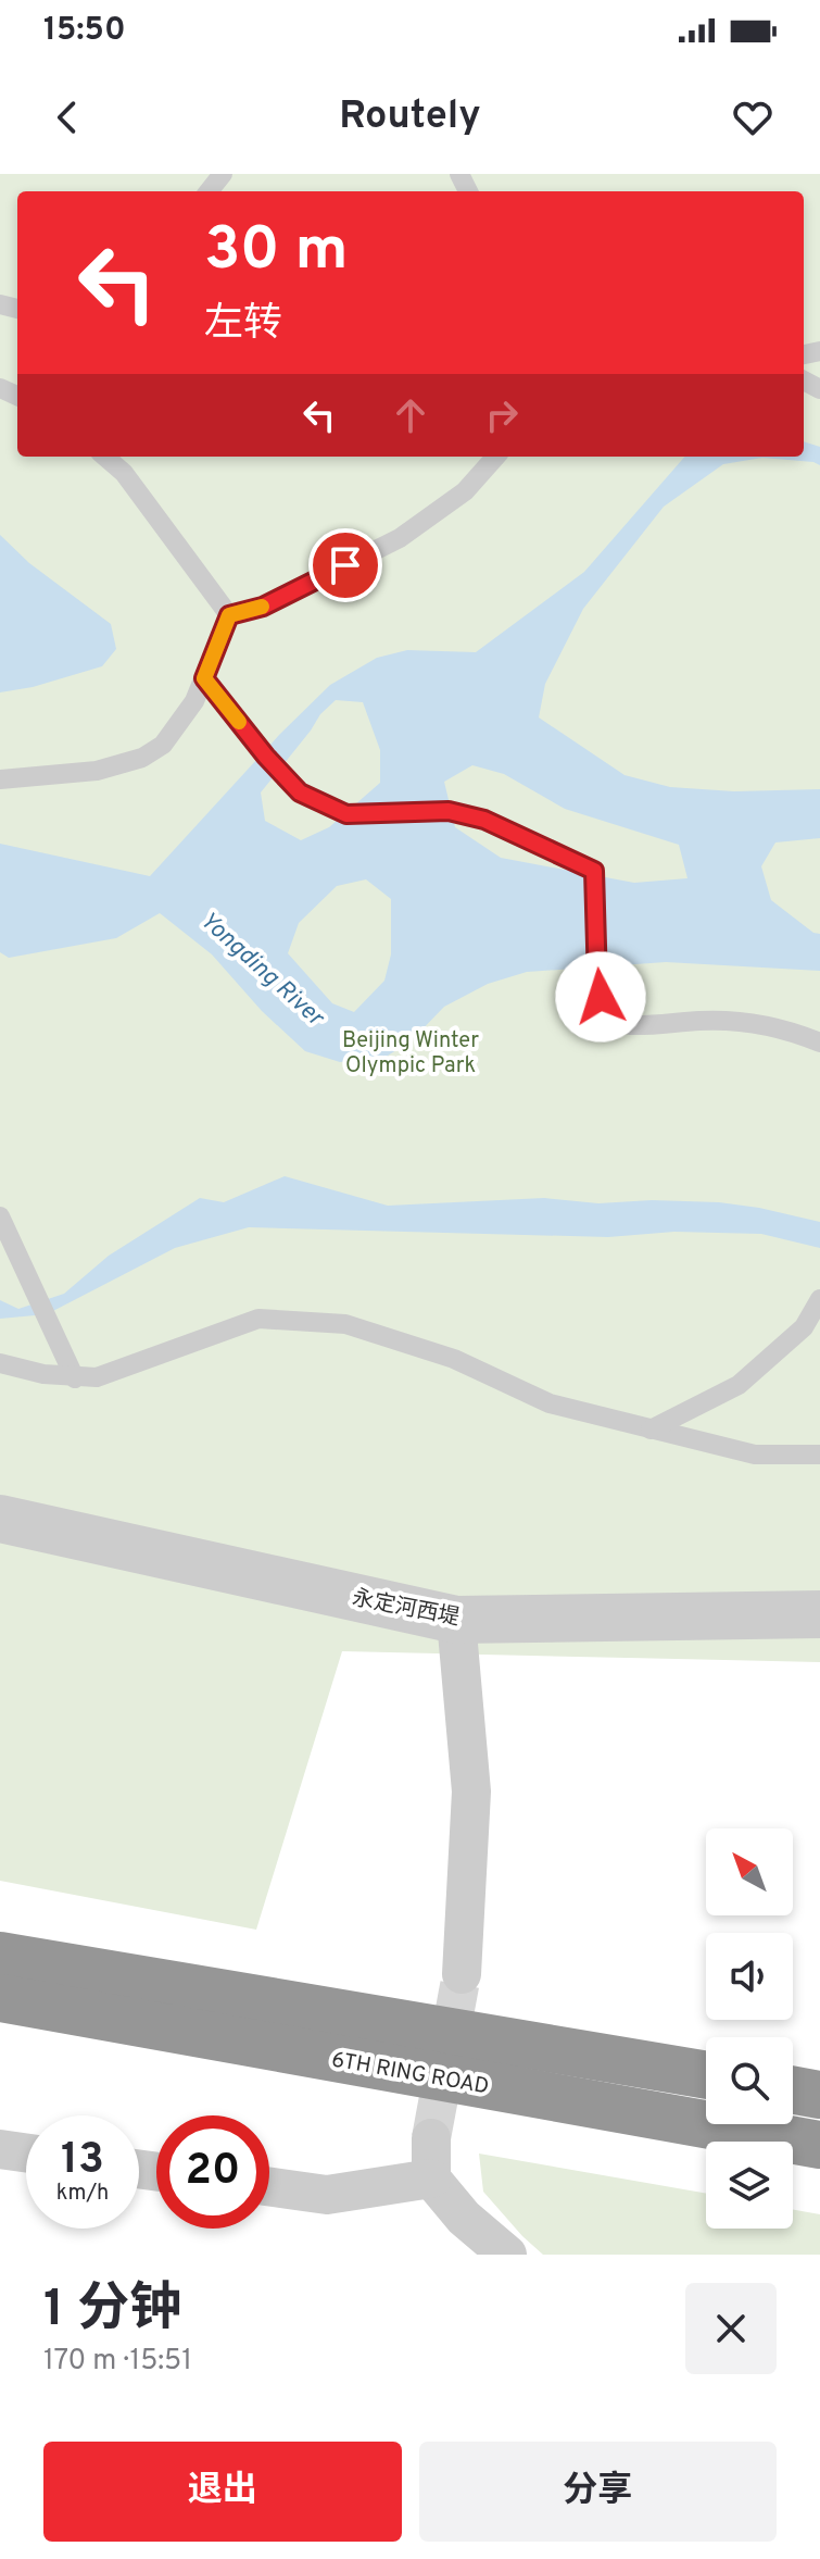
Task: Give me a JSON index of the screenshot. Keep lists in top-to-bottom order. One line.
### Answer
{"streets":{"highway":["6TH RING ROAD"],"street":["永定河西堤"]},"water":["Yongding River"],"parks":["Beijing Winter Olympic Park"],"north":"top left","page":{"status":"15:50","header":"Routely","turn":["30 m","左转"],"speed":"13 km/h","limit":"20","heading":["1 分钟","170 m · 15:51"],"buttons":["退出","分享"]}}
